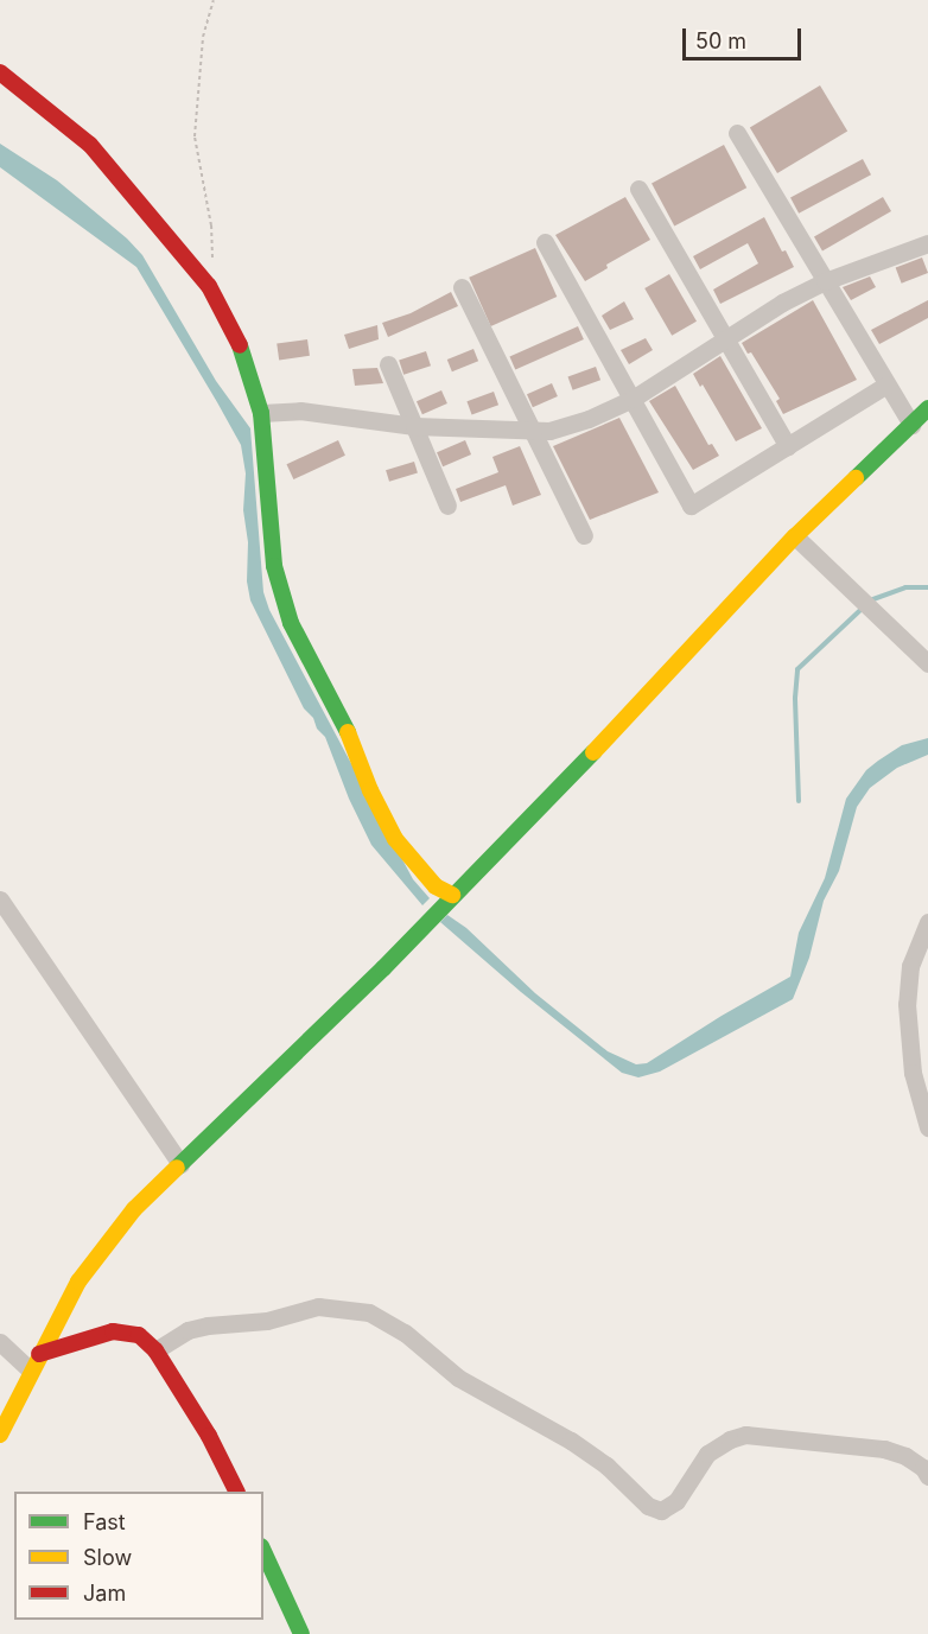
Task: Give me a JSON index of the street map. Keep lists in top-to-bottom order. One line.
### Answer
{"legend":["Fast","Slow","Jam"],"scale_bar":"50 m"}
